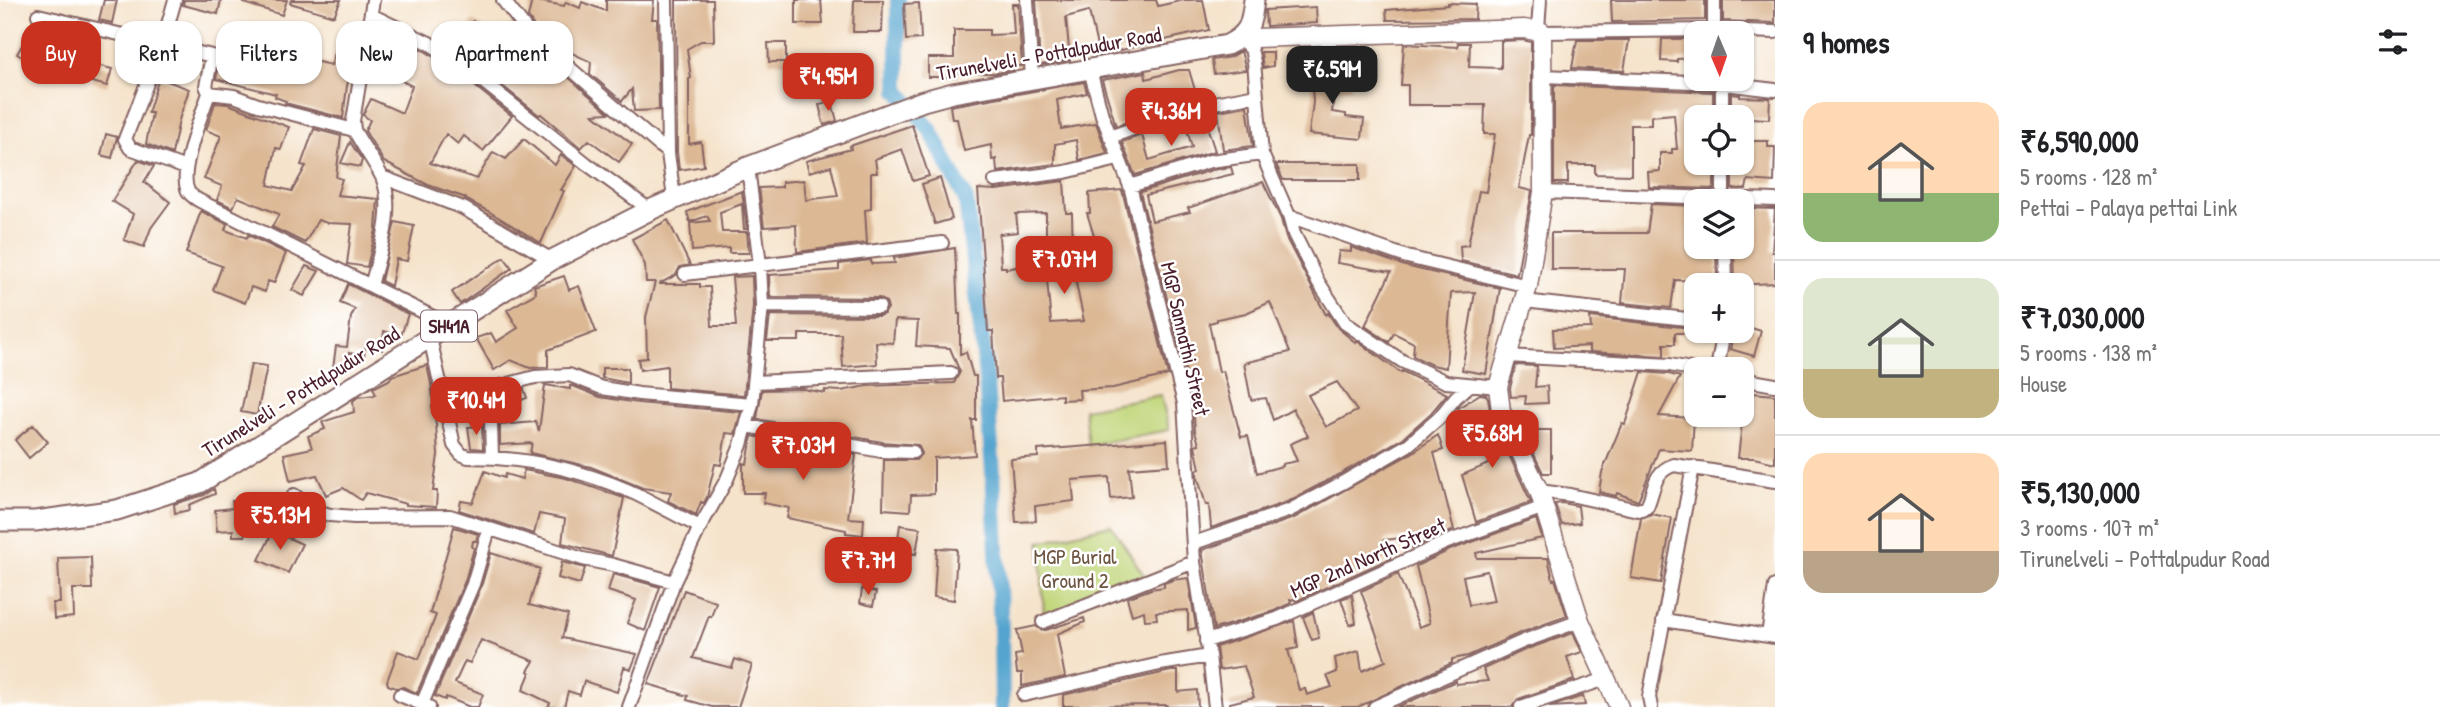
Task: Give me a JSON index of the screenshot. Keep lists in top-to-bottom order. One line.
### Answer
{"streets":{"main road":["Tirunelveli - Pottalpudur Road","SH41A"],"street":["MGP Sannathi Street","MGP 2nd North Street"]},"crossings":[["Tirunelveli - Pottalpudur Road","MGP Sannathi Street"],["MGP Sannathi Street","MGP 2nd North Street"]],"parks":["MGP Burial Ground 2"],"north":"bottom","page":{"heading":"9 homes","map_buttons":["+","−"],"chip":["Buy","Rent","Filters","New","Apartment"],"price":["₹6.59M","₹4.95M","₹4.36M","₹7.07M","₹10.4M","₹5.68M","₹7.03M","₹5.13M","₹7.7M"],"list":[{"name":"₹6,590,000","note":"5 rooms · 128 m² · Pettai - Palaya pettai Link"},{"name":"₹7,030,000","note":"5 rooms · 138 m² · House"},{"name":"₹5,130,000","note":"3 rooms · 107 m² · Tirunelveli - Pottalpudur Road"}]}}
